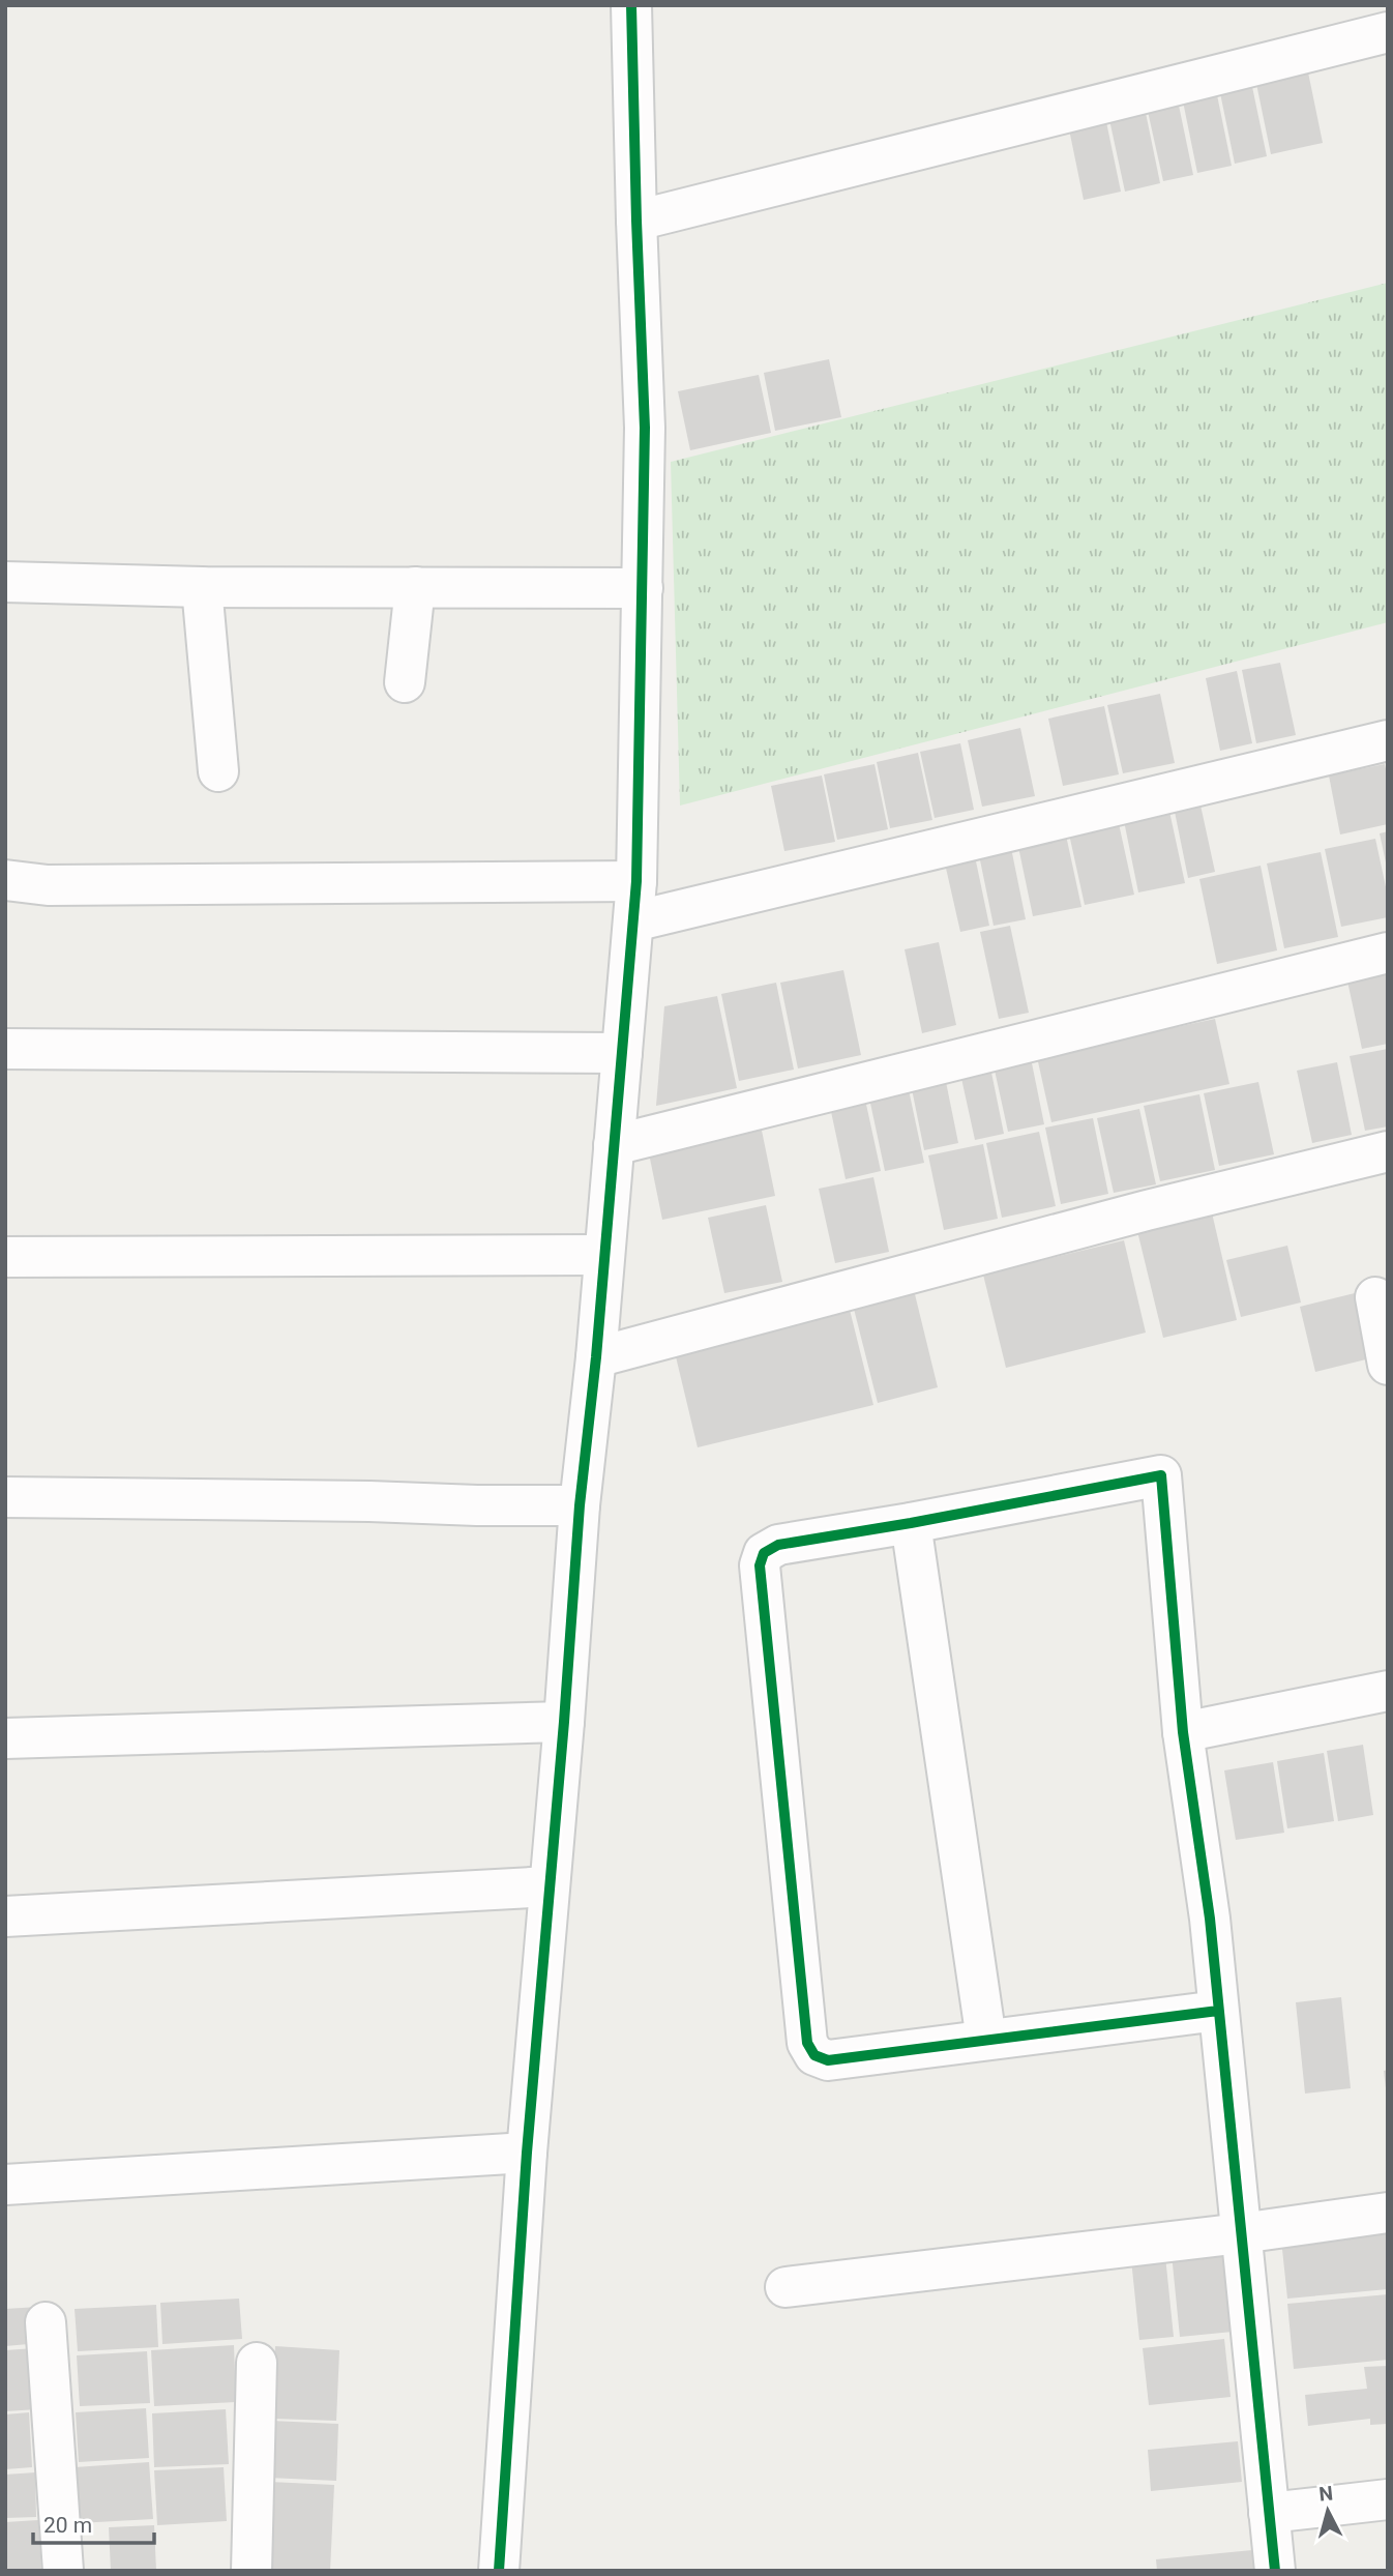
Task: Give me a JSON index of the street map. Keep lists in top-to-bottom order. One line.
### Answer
{"scale_bar":"20 m","north":"top"}
